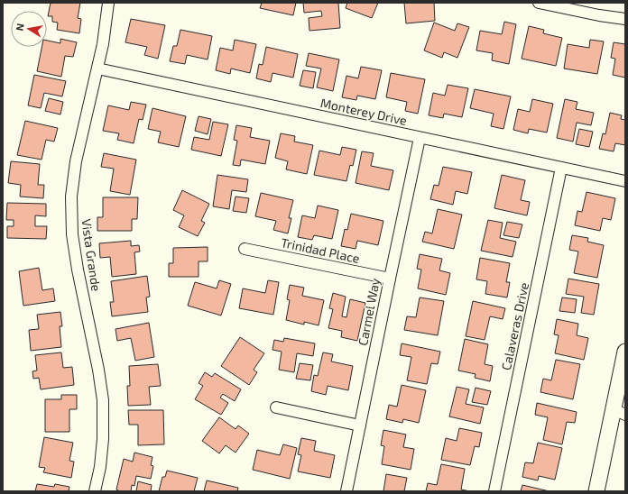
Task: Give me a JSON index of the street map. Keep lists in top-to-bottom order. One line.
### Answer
{"streets":{"street":["Monterey Drive","Trinidad Place","Vista Grande","Carmel Way","Calaveras Drive"]},"crossings":[["Monterey Drive","Vista Grande"],["Monterey Drive","Carmel Way"],["Monterey Drive","Calaveras Drive"],["Trinidad Place","Carmel Way"]],"north":"left"}
